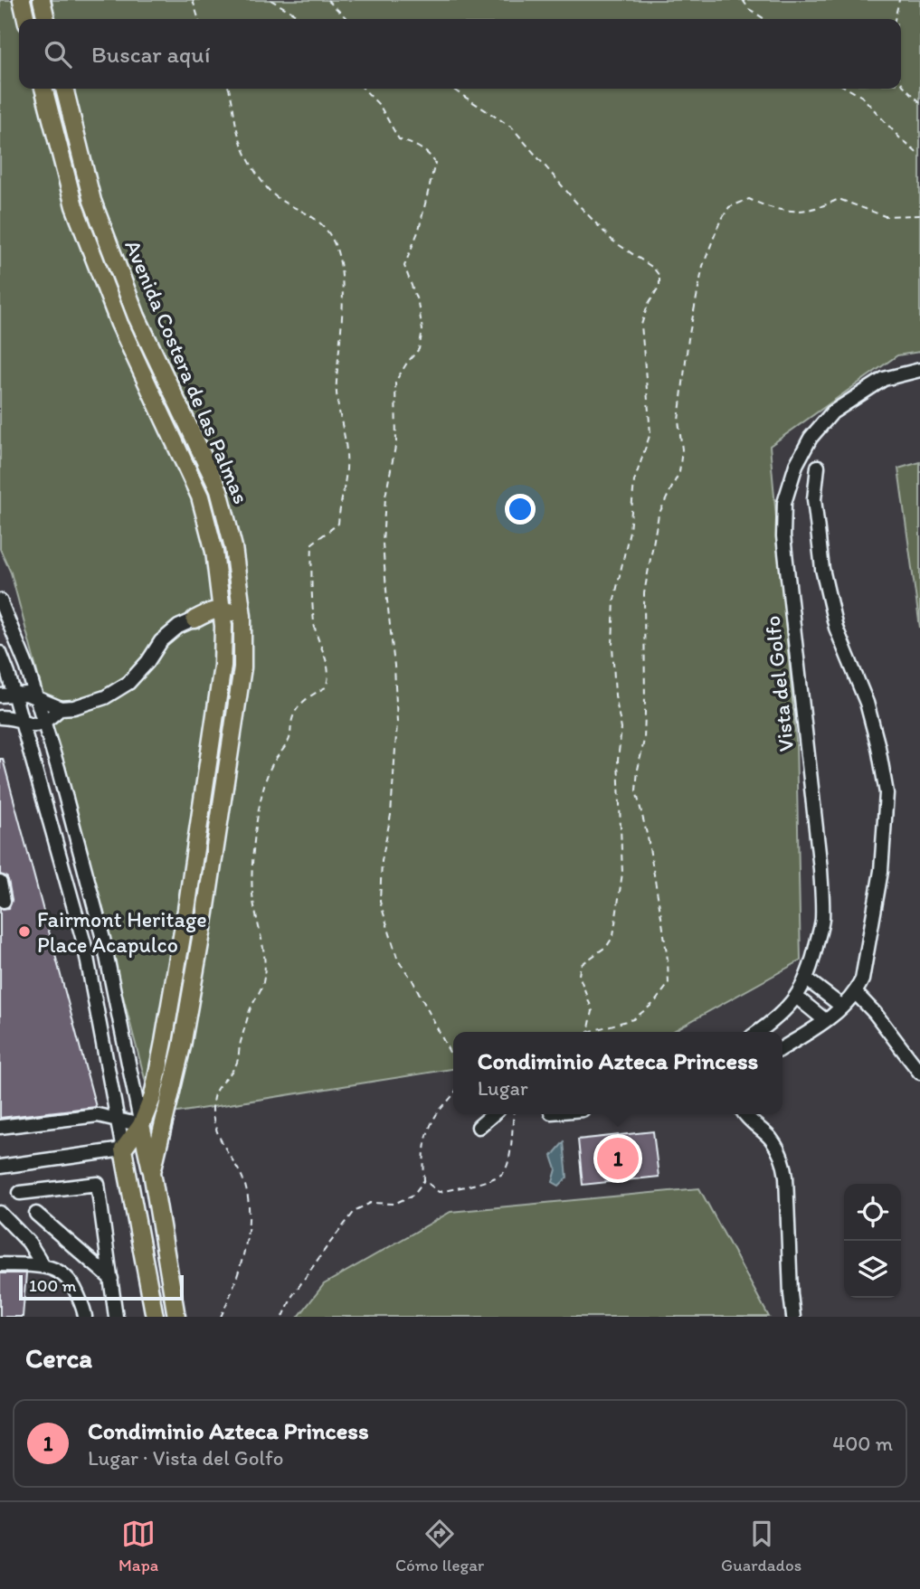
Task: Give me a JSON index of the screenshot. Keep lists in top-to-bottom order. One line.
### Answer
{"streets":{"main road":["Avenida Costera de las Palmas"],"street":["Vista del Golfo"]},"places":["Fairmont Heritage Place Acapulco"],"scale_bar":"100 m","page":{"search":"Buscar aquí","popup":["Condiminio Azteca Princess","Lugar"],"pins":"1","scale":"100 m","heading":"Cerca","list":[{"mark":"1","name":"Condiminio Azteca Princess","note":"Lugar · Vista del Golfo","value":"400 m"}],"nav":["Mapa","Cómo llegar","Guardados"]}}
